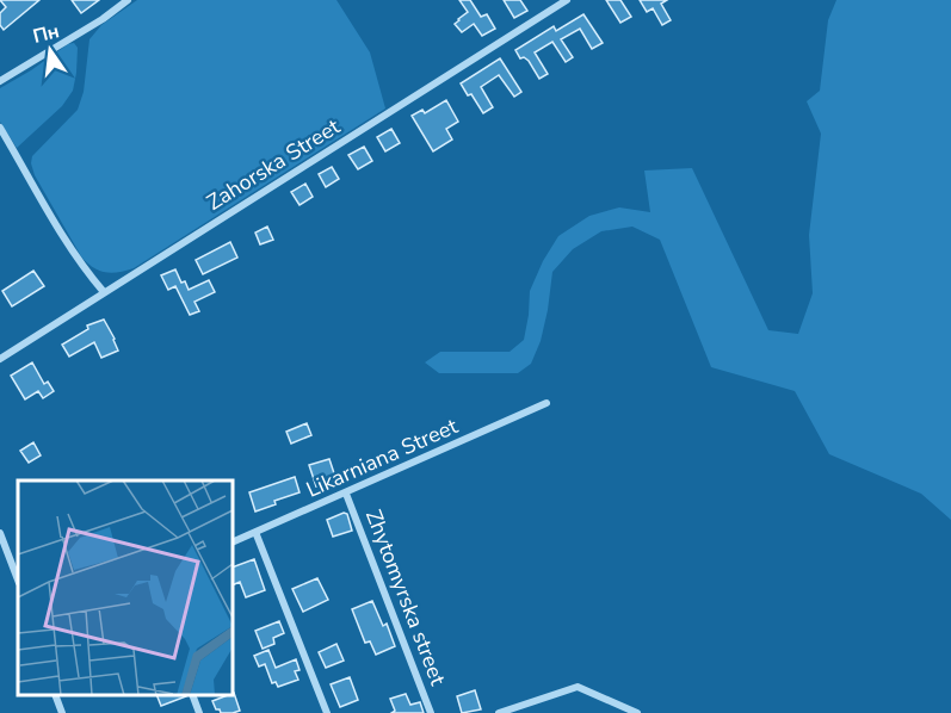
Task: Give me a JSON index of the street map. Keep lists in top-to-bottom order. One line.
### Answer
{"streets":{"street":["Zahorska Street","Likarniana Street","Zhytomyrska street"]},"crossings":[["Likarniana Street","Zhytomyrska street"]],"north":"top"}
